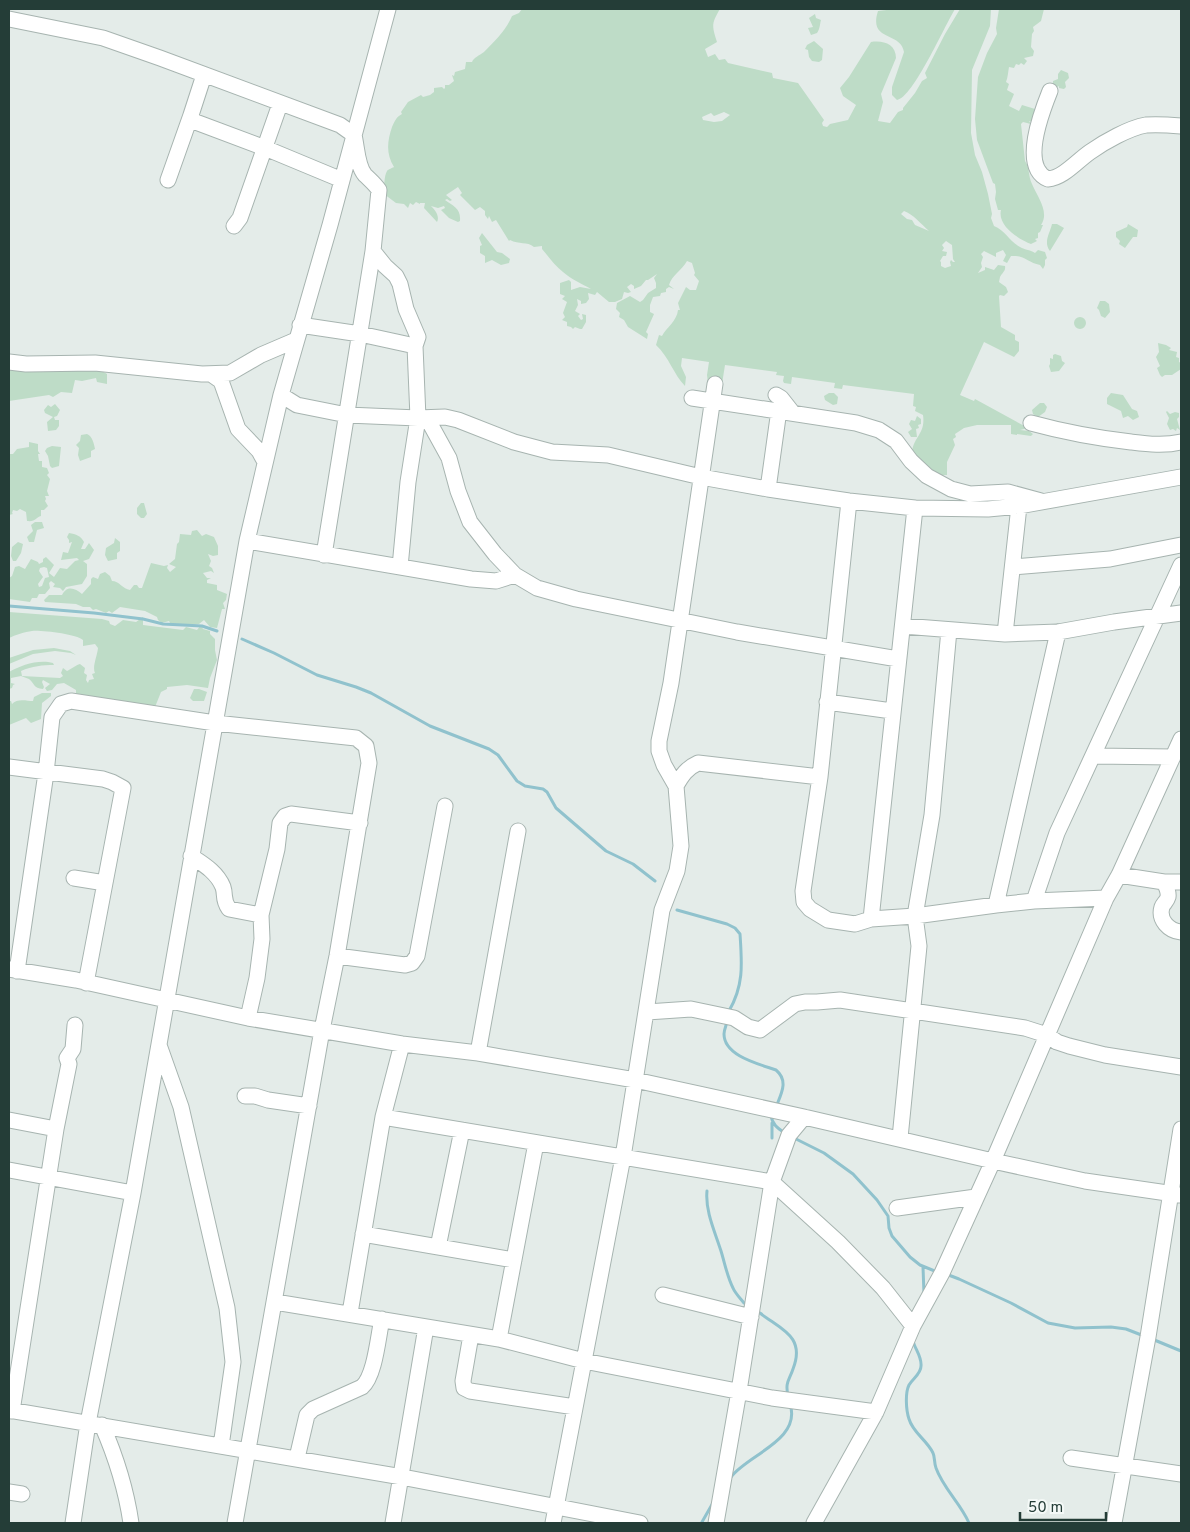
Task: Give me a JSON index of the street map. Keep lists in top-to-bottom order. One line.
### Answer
{"scale_bar":"50 m"}
